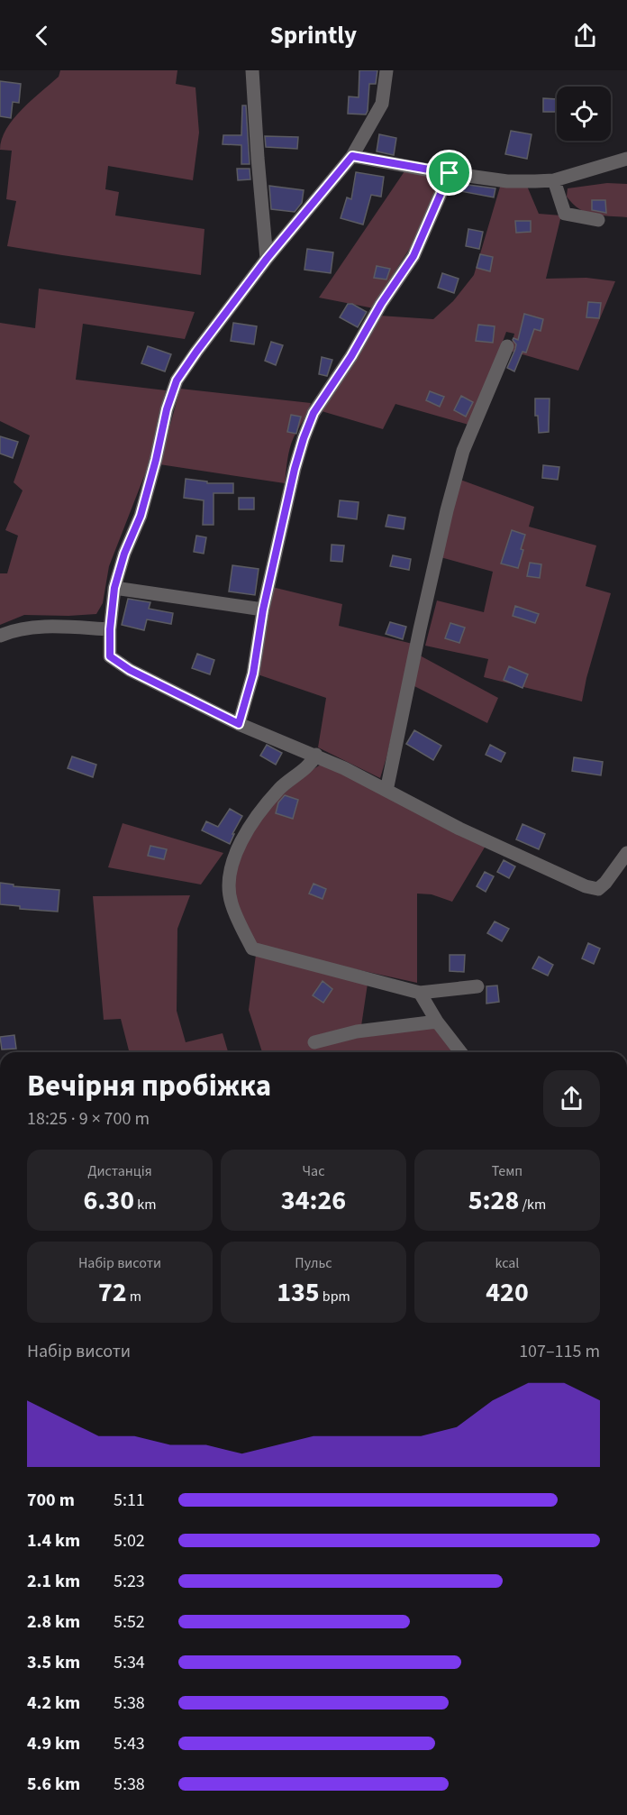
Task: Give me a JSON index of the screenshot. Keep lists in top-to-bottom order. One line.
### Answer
{"page":{"header":"Sprintly","heading":["Вечірня пробіжка","18:25 · 9 × 700 m"],"stats":[["Дистанція","6.30 km"],["Час","34:26"],["Темп","5:28 /km"],["Набір висоти","72 m"],["Пульс","135 bpm"],["kcal","420"]],"chart":["Набір висоти","107–115 m"],"list":[{"name":"700 m","note":"5:11"},{"name":"1.4 km","note":"5:02"},{"name":"2.1 km","note":"5:23"},{"name":"2.8 km","note":"5:52"},{"name":"3.5 km","note":"5:34"},{"name":"4.2 km","note":"5:38"},{"name":"4.9 km","note":"5:43"},{"name":"5.6 km","note":"5:38"}]}}
